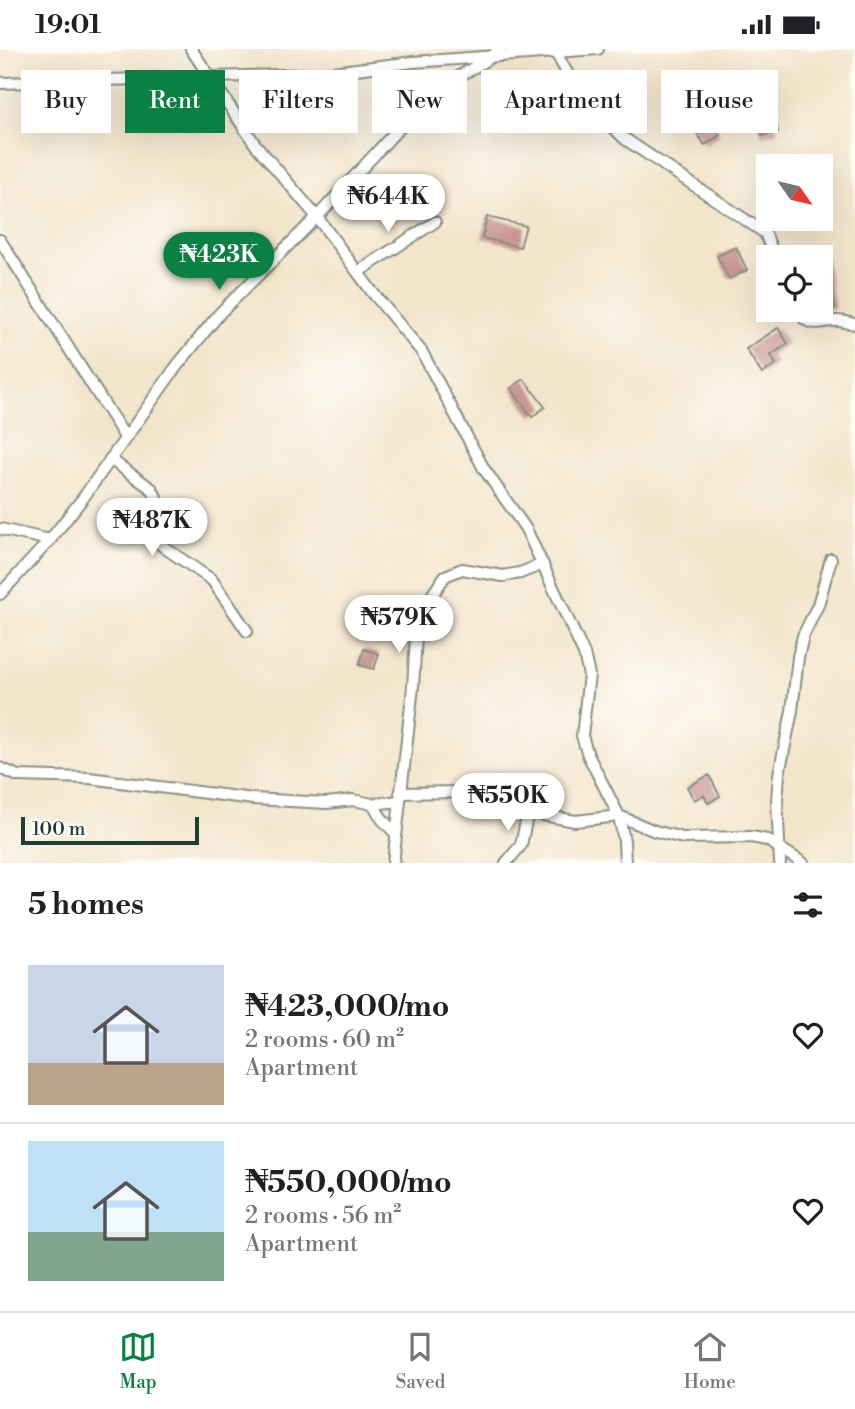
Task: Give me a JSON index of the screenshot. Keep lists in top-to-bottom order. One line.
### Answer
{"scale_bar":"100 m","north":"bottom right","page":{"status":"19:01","chip":["Buy","Rent","Filters","New","Apartment","House"],"price":["₦644K","₦423K","₦487K","₦579K","₦550K"],"scale":"100 m","heading":"5 homes","list":[{"name":"₦423,000/mo","note":"2 rooms · 60 m² · Apartment"},{"name":"₦550,000/mo","note":"2 rooms · 56 m² · Apartment"}],"tabs":["Map","Saved","Home"]}}
